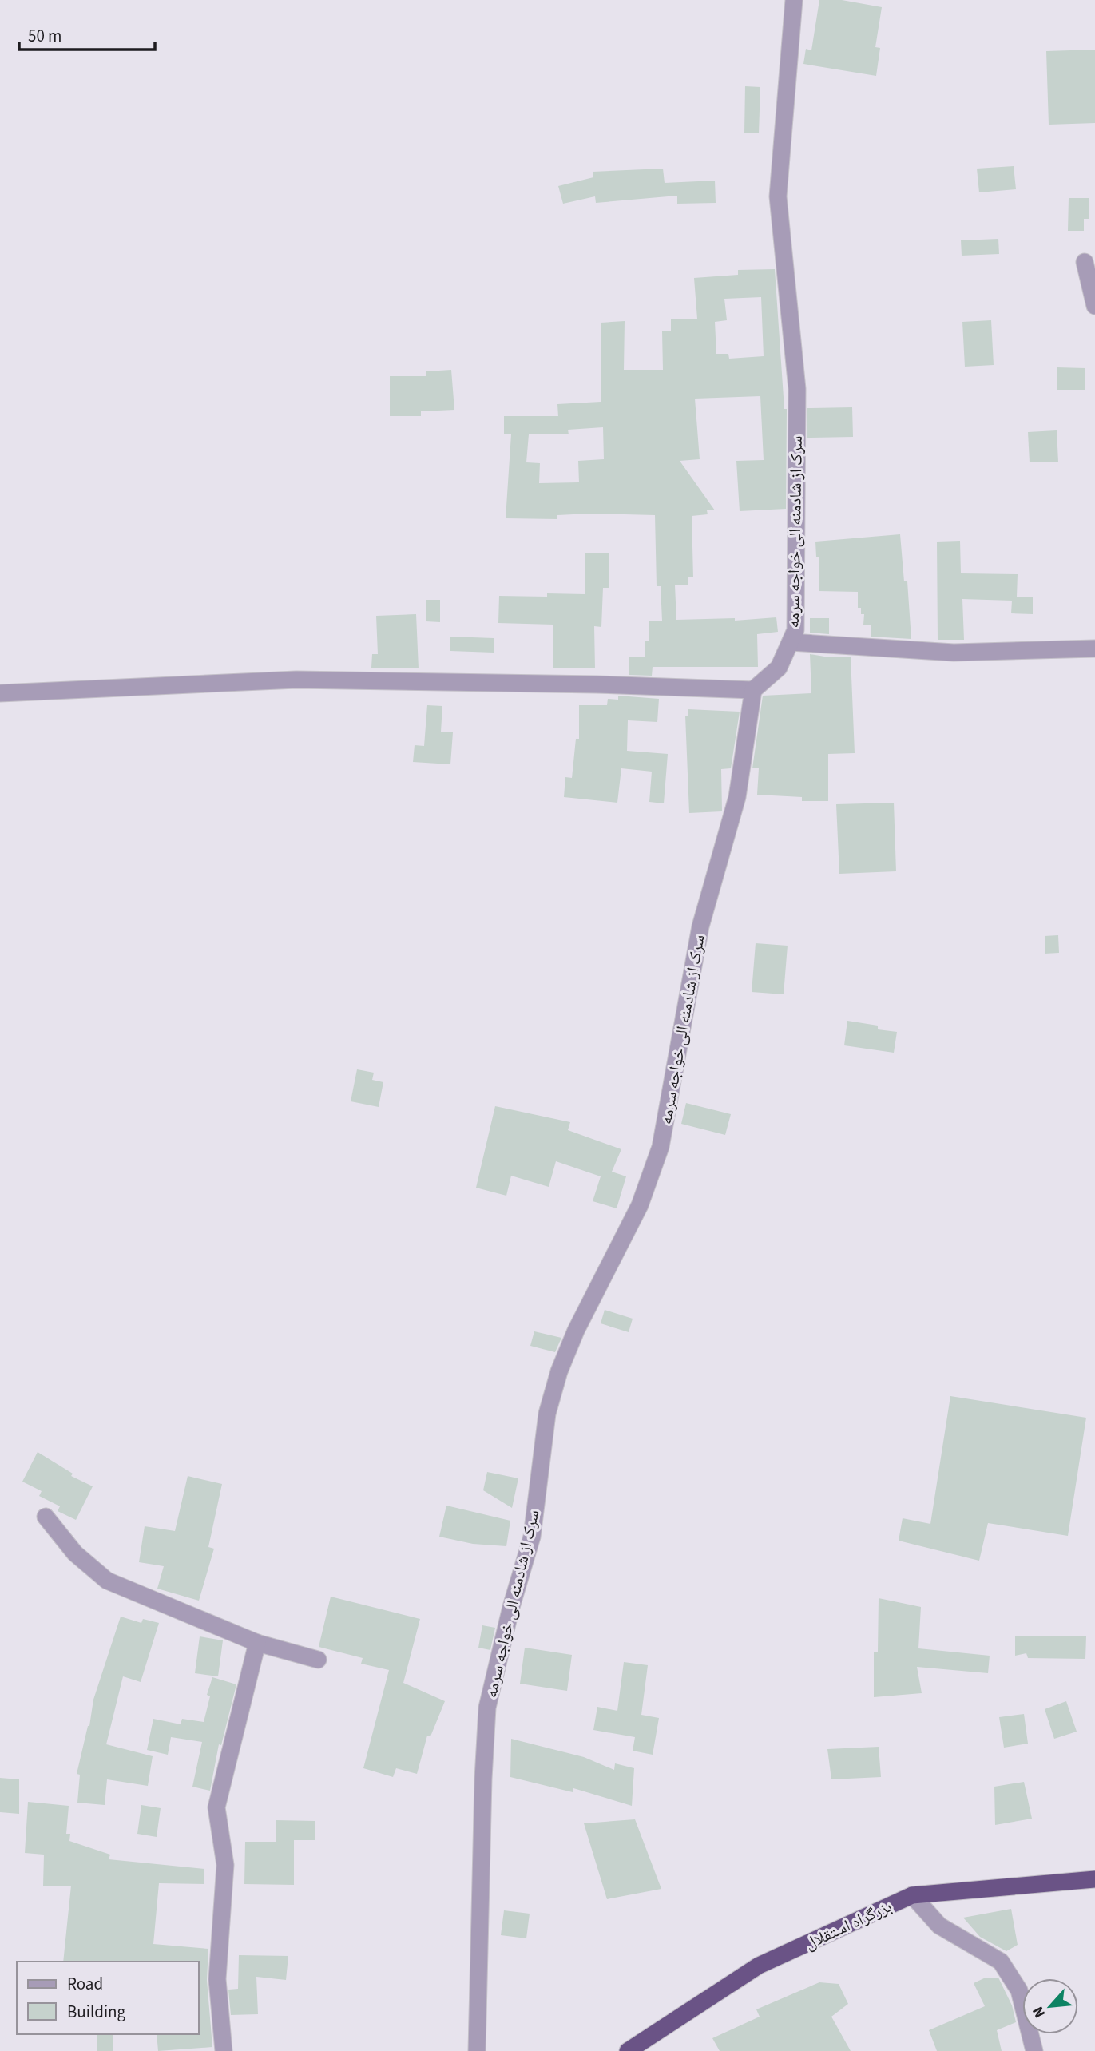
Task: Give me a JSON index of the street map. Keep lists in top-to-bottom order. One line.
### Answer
{"streets":{"highway":["بزرگراه استقلال"],"street":["سرک از شادمنه الی خواجه سرمه"]},"legend":["Road","Building"],"scale_bar":"50 m","north":"bottom left"}
